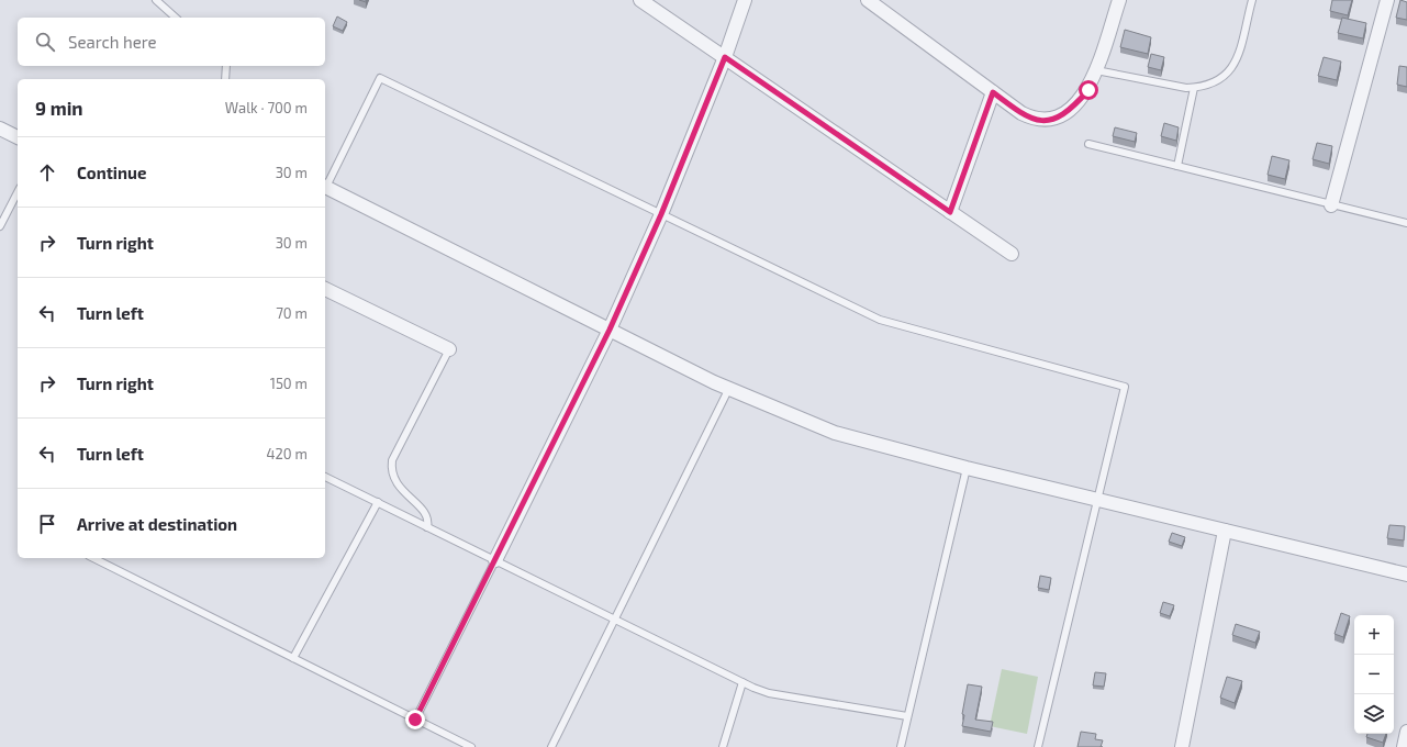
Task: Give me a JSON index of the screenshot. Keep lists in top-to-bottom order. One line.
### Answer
{"page":{"search":"Search here","heading":["9 min","Walk · 700 m"],"list":[["Continue","30 m"],["Turn right","30 m"],["Turn left","70 m"],["Turn right","150 m"],["Turn left","420 m"],"Arrive at destination"],"map_buttons":["+","−"]}}
